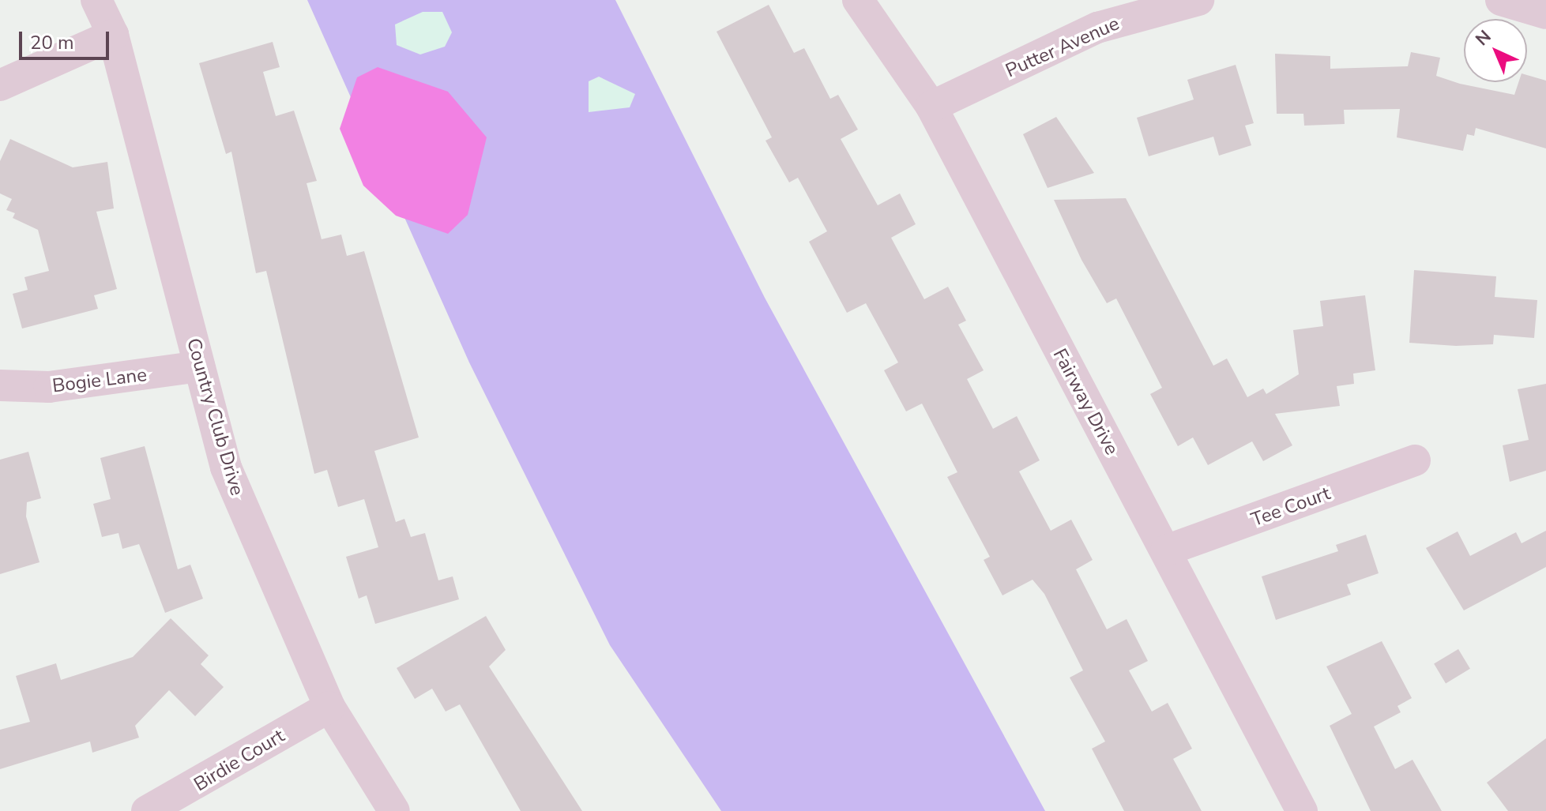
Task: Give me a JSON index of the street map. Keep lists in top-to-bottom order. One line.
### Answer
{"streets":{"street":["Putter Avenue","Bogie Lane","Fairway Drive","Country Club Drive","Tee Court","Birdie Court"]},"crossings":[["Putter Avenue","Fairway Drive"],["Bogie Lane","Country Club Drive"],["Fairway Drive","Tee Court"],["Country Club Drive","Birdie Court"]],"scale_bar":"20 m","north":"top left"}
